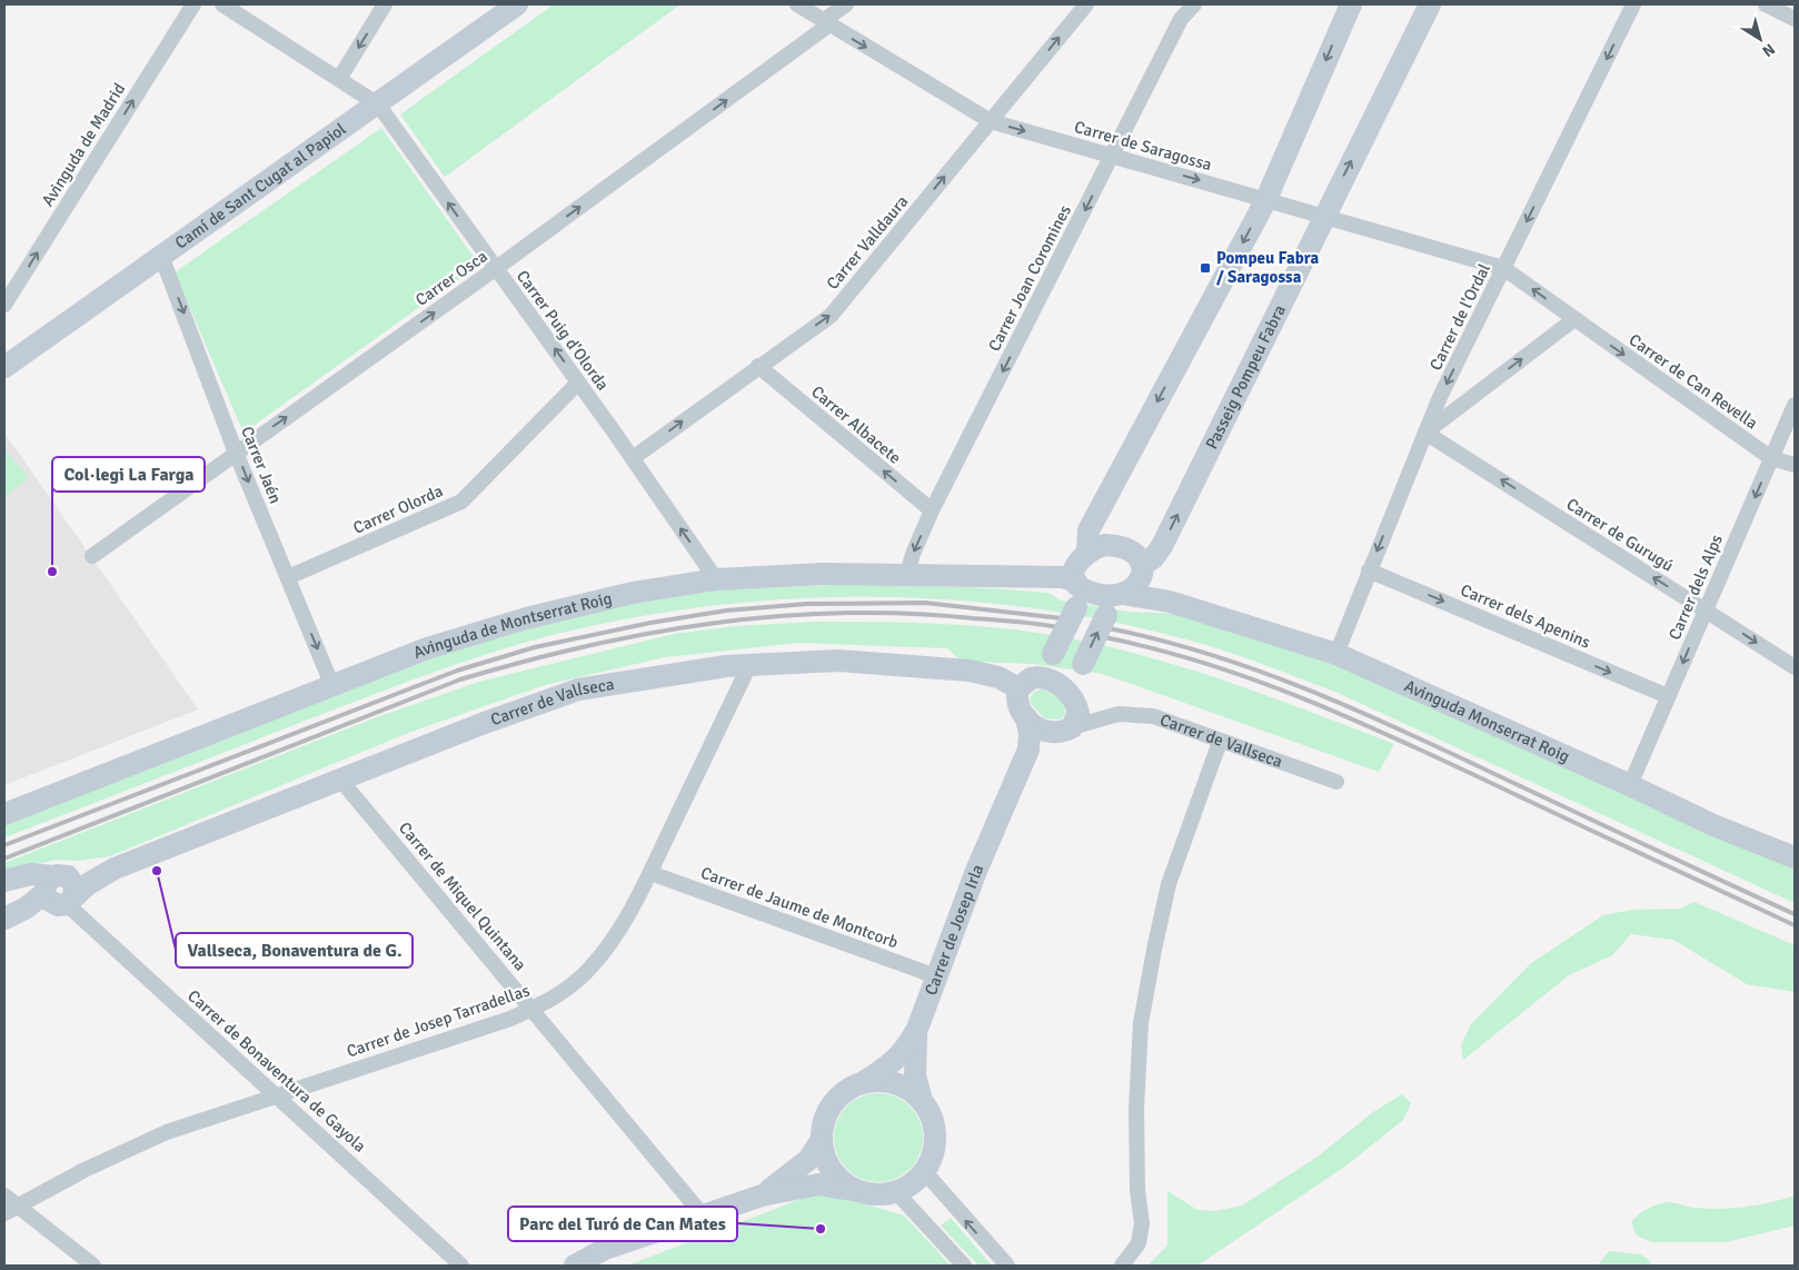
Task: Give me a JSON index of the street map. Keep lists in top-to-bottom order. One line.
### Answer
{"streets":{"street":["Avinguda de Madrid","Carrer de Saragossa","Camí de Sant Cugat al Papiol","Carrer Valldaura","Carrer Osca","Carrer Joan Coromines","Carrer de l'Ordal","Carrer Puig d'Olorda","Passeig Pompeu Fabra","Carrer de Can Revella","Carrer Albacete","Carrer Jaén","Carrer Olorda","Carrer de Gurugú","Carrer dels Alps","Carrer dels Apenins","Avinguda de Montserrat Roig","Carrer de Vallseca","Avinguda Monserrat Roig","Carrer de Miquel Quintana","Carrer de Jaume de Montcorb","Carrer de Josep Irla","Carrer de Josep Tarradellas","Carrer de Bonaventura de Gayola"]},"crossings":[["Carrer de Saragossa","Carrer Valldaura"],["Carrer de Saragossa","Carrer Osca"],["Carrer de Saragossa","Carrer Joan Coromines"],["Carrer de Saragossa","Carrer de l'Ordal"],["Carrer de Saragossa","Passeig Pompeu Fabra"],["Carrer de Saragossa","Carrer de Can Revella"],["Camí de Sant Cugat al Papiol","Carrer Puig d'Olorda"],["Camí de Sant Cugat al Papiol","Carrer Jaén"],["Carrer Valldaura","Carrer Puig d'Olorda"],["Carrer Valldaura","Carrer Albacete"],["Carrer Osca","Carrer Puig d'Olorda"],["Carrer Osca","Carrer Jaén"],["Carrer Joan Coromines","Carrer Albacete"],["Carrer Joan Coromines","Avinguda de Montserrat Roig"],["Carrer de l'Ordal","Carrer de Can Revella"],["Carrer de l'Ordal","Carrer de Gurugú"],["Carrer de l'Ordal","Carrer dels Apenins"],["Carrer de l'Ordal","Avinguda Monserrat Roig"],["Carrer Puig d'Olorda","Carrer Olorda"],["Carrer Puig d'Olorda","Avinguda de Montserrat Roig"],["Passeig Pompeu Fabra","Avinguda de Montserrat Roig"],["Passeig Pompeu Fabra","Avinguda Monserrat Roig"],["Carrer de Can Revella","Carrer dels Alps"],["Carrer Jaén","Carrer Olorda"],["Carrer Jaén","Avinguda de Montserrat Roig"],["Carrer de Gurugú","Carrer dels Alps"],["Carrer dels Alps","Carrer dels Apenins"],["Carrer dels Alps","Avinguda Monserrat Roig"],["Avinguda de Montserrat Roig","Avinguda Monserrat Roig"],["Carrer de Vallseca","Carrer de Miquel Quintana"],["Carrer de Vallseca","Carrer de Josep Tarradellas"],["Carrer de Vallseca","Carrer de Bonaventura de Gayola"],["Carrer de Miquel Quintana","Carrer de Josep Tarradellas"],["Carrer de Jaume de Montcorb","Carrer de Josep Irla"],["Carrer de Jaume de Montcorb","Carrer de Josep Tarradellas"],["Carrer de Josep Tarradellas","Carrer de Bonaventura de Gayola"]],"one_way":["Avinguda de Madrid","Carrer de Saragossa","Carrer Valldaura","Carrer Osca","Carrer Joan Coromines","Carrer de l'Ordal","Carrer Puig d'Olorda","Carrer Albacete","Carrer Jaén","Carrer dels Alps","Carrer dels Apenins"],"places":{"transit":["Pompeu Fabra / Saragossa"],"other":["Col·legi La Farga","Vallseca, Bonaventura de G.","Parc del Turó de Can Mates"]},"north":"bottom right"}
